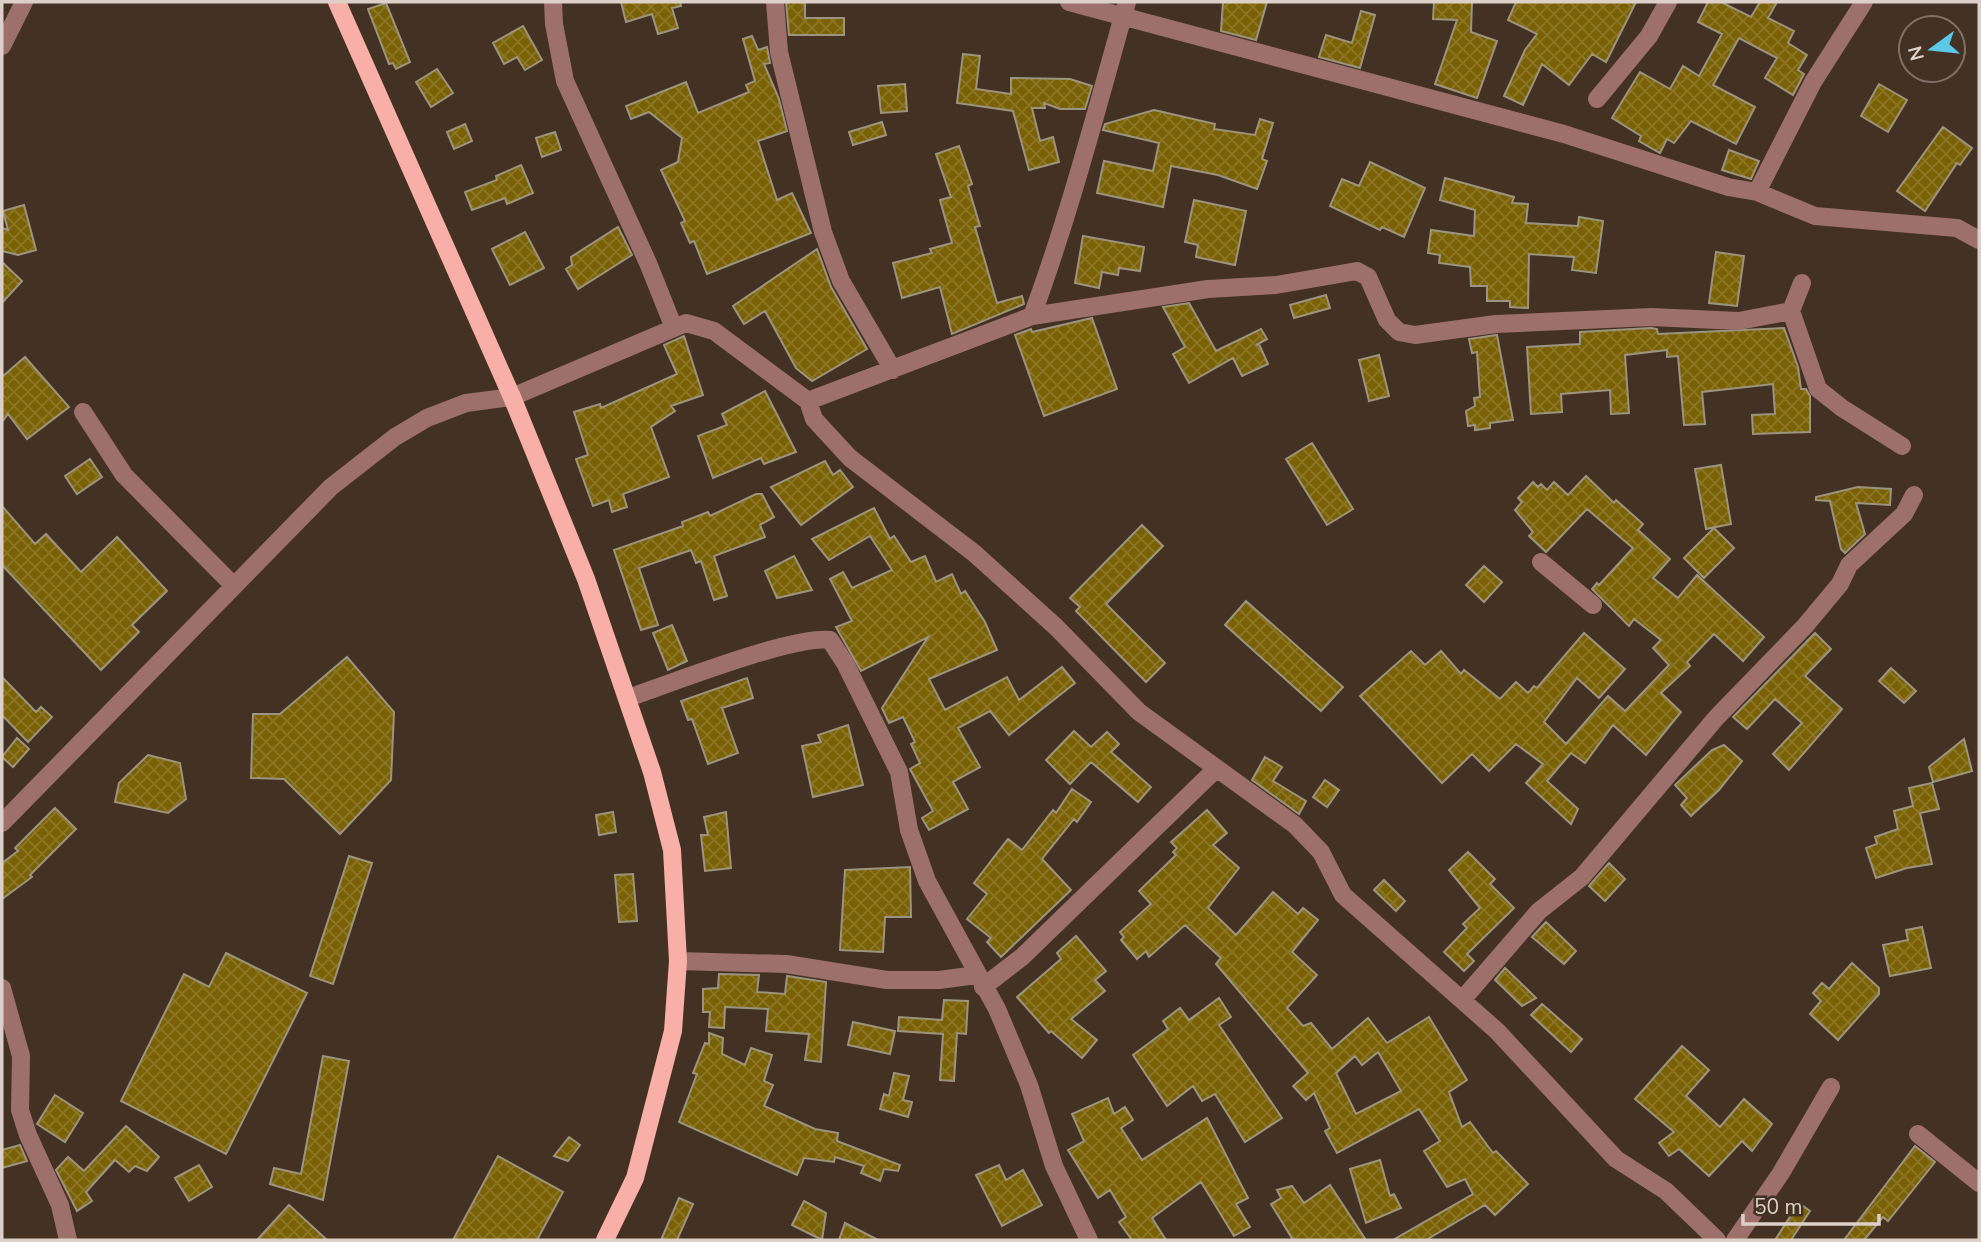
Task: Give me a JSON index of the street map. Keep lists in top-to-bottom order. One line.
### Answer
{"scale_bar":"50 m","north":"left"}
